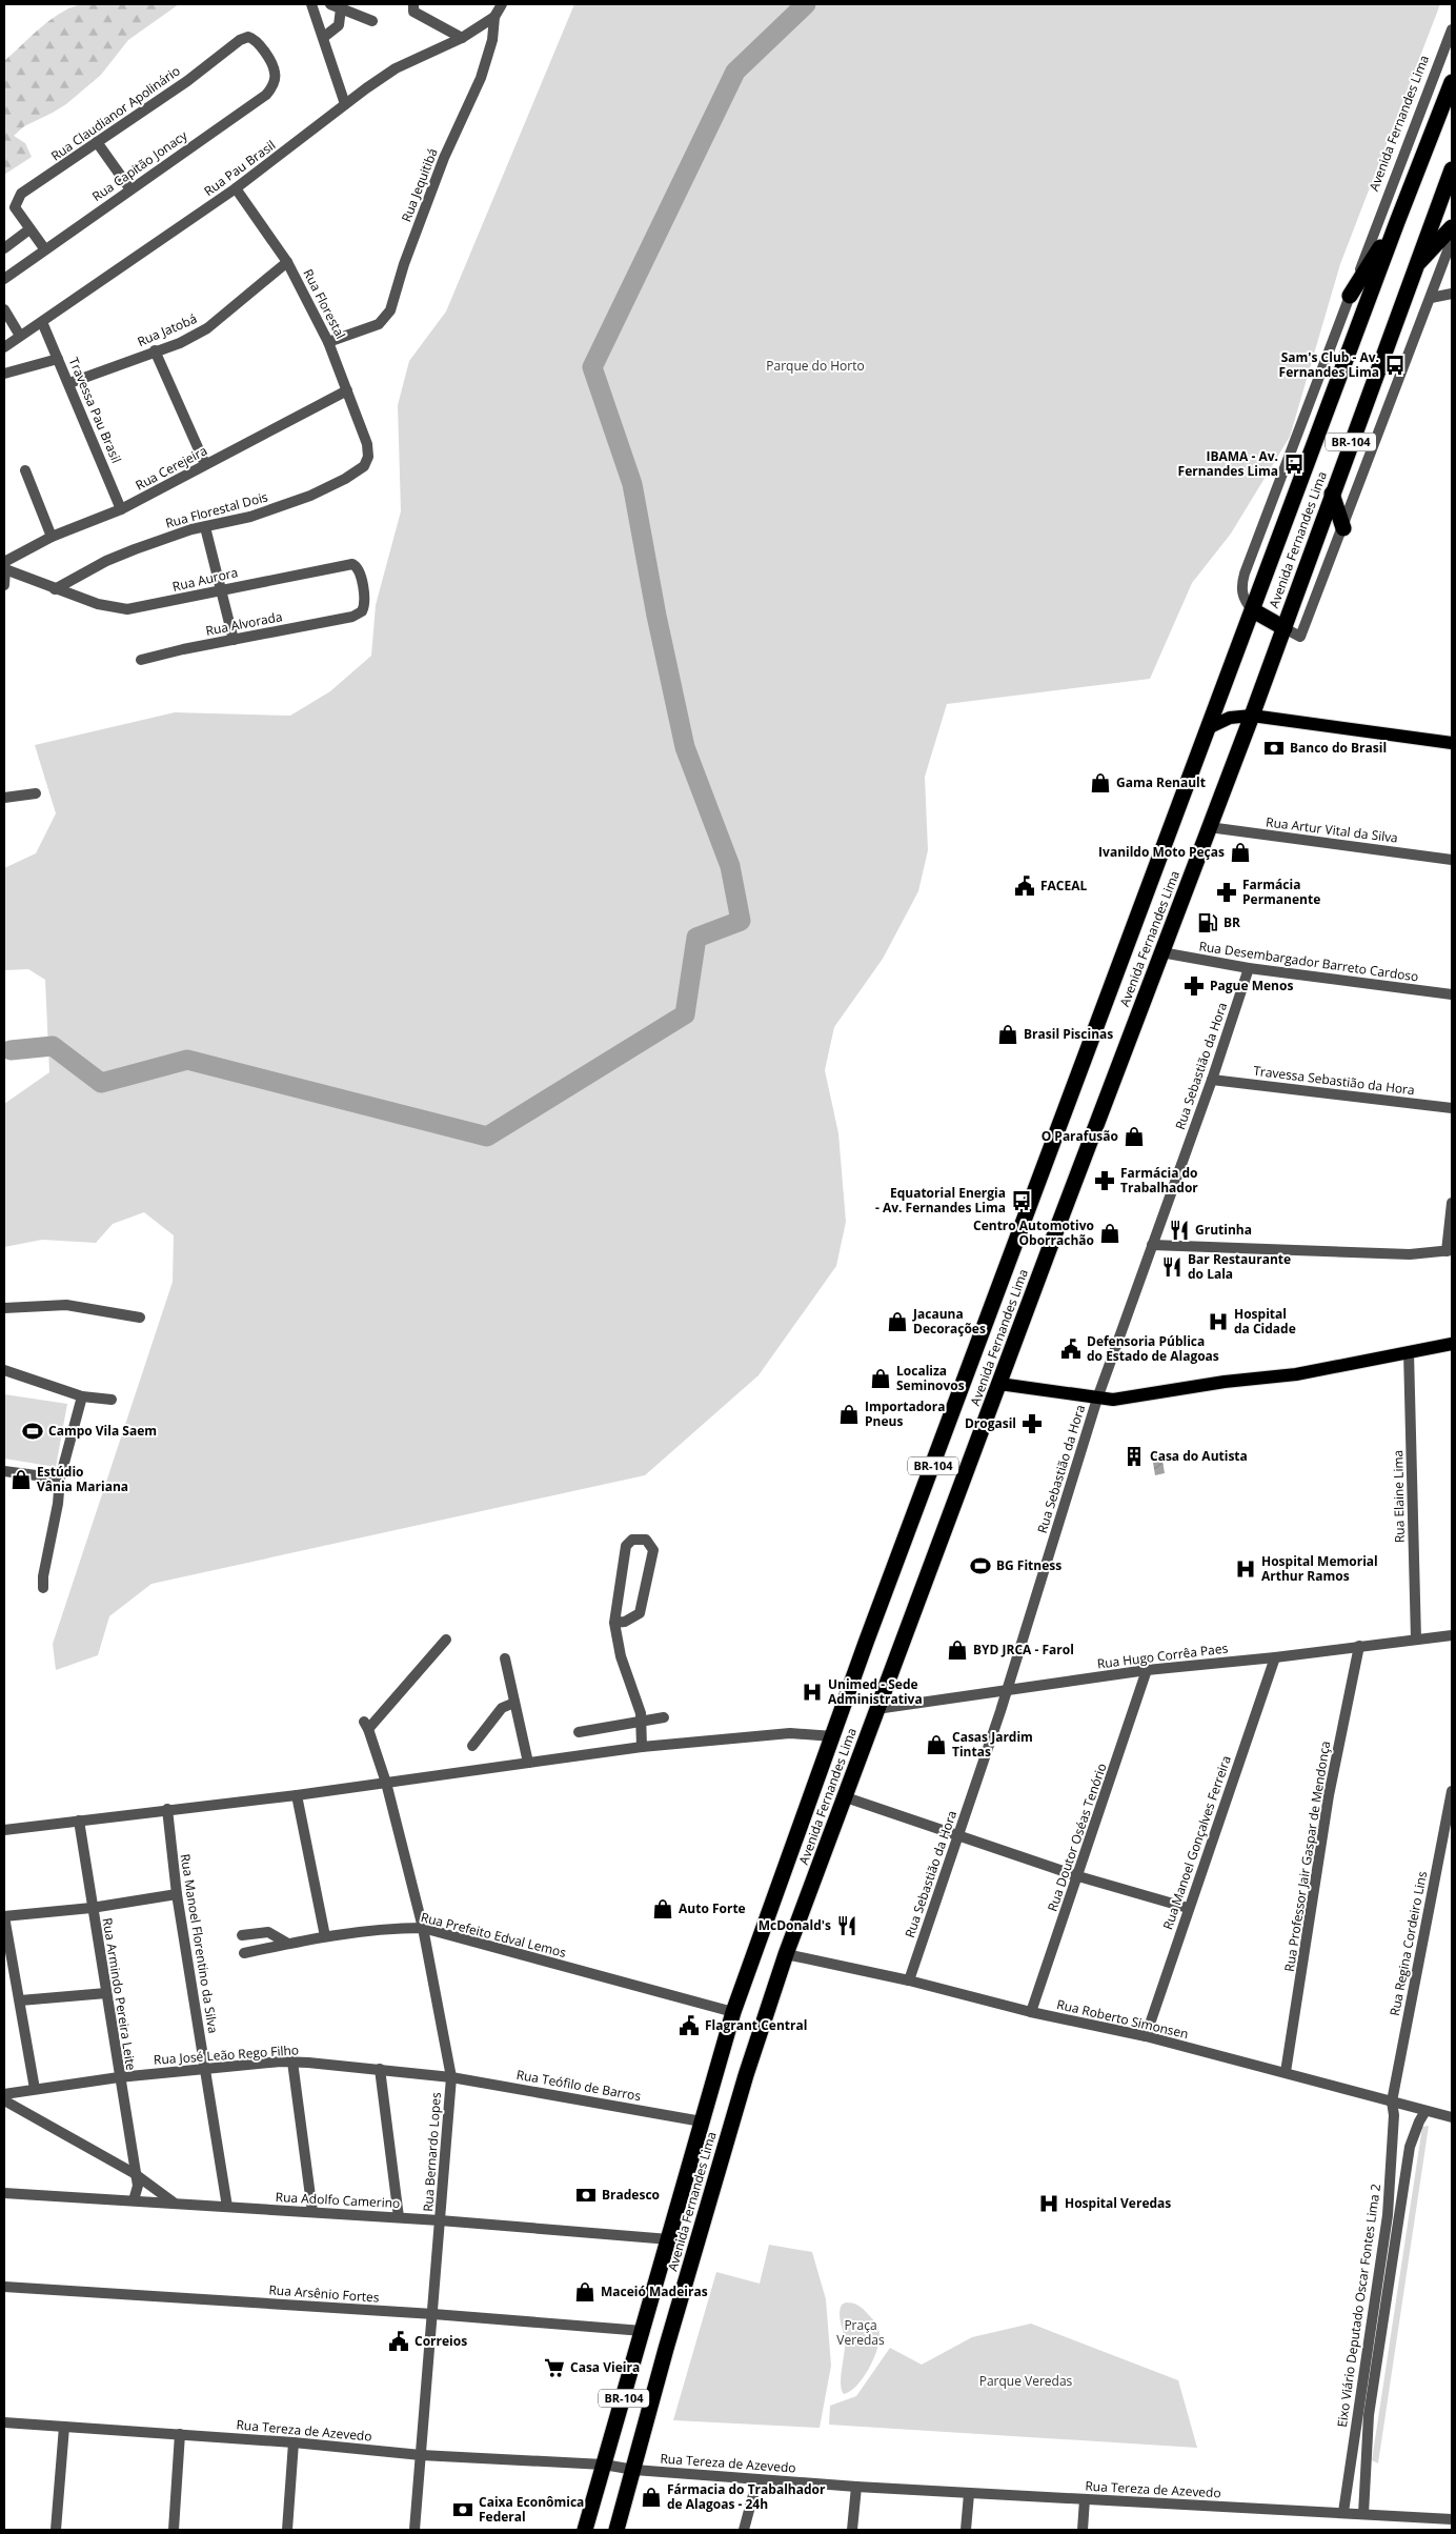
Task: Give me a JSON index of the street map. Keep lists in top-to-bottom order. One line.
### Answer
{"streets":{"highway":["Avenida Fernandes Lima","BR-104"],"street":["Rua Claudianor Apolinário","Rua Capitão Jonacy","Rua Pau Brasil","Rua Jequitibá","Rua Florestal","Rua Jatobá","Travessa Pau Brasil","Rua Cerejeira","Rua Florestal Dois","Rua Aurora","Rua Alvorada","Rua Artur Vital da Silva","Rua Desembargador Barreto Cardoso","Rua Sebastião da Hora","Travessa Sebastião da Hora","Rua Elaine Lima","Rua Hugo Corrêa Paes","Rua Doutor Oséas Tenório","Rua Manoel Gonçalves Ferreira","Rua Professor Jair Gaspar de Mendonça","Rua Prefeito Edval Lemos","Rua Manoel Florentino da Silva","Rua Regina Cordeiro Lins","Rua Armindo Pereira Leite","Rua Roberto Simonsen","Rua José Leão Rego Filho","Rua Teófilo de Barros","Rua Bernardo Lopes","Rua Adolfo Camerino","Rua Arsênio Fortes","Eixo Viário Deputado Oscar Fontes Lima 2","Rua Tereza de Azevedo"]},"crossings":[["Rua Claudianor Apolinário","Rua Capitão Jonacy"],["Avenida Fernandes Lima","Rua Artur Vital da Silva"],["Avenida Fernandes Lima","Rua Desembargador Barreto Cardoso"],["Avenida Fernandes Lima","Rua Hugo Corrêa Paes"],["Avenida Fernandes Lima","Rua Prefeito Edval Lemos"],["Avenida Fernandes Lima","Rua Roberto Simonsen"],["Avenida Fernandes Lima","Rua Teófilo de Barros"],["Avenida Fernandes Lima","Rua Adolfo Camerino"],["Avenida Fernandes Lima","Rua Arsênio Fortes"],["Avenida Fernandes Lima","Rua Tereza de Azevedo"],["Rua Pau Brasil","Rua Jequitibá"],["Rua Pau Brasil","Rua Florestal"],["Rua Pau Brasil","Travessa Pau Brasil"],["Rua Jequitibá","Rua Florestal"],["Rua Florestal","Rua Jatobá"],["Rua Florestal","Rua Cerejeira"],["Rua Florestal","Rua Florestal Dois"],["Rua Jatobá","Travessa Pau Brasil"],["Travessa Pau Brasil","Rua Cerejeira"],["Rua Cerejeira","Rua Aurora"],["Rua Florestal Dois","Rua Aurora"],["Rua Aurora","Rua Alvorada"],["Rua Desembargador Barreto Cardoso","Rua Sebastião da Hora"],["Rua Sebastião da Hora","Travessa Sebastião da Hora"],["Rua Sebastião da Hora","Rua Hugo Corrêa Paes"],["Rua Sebastião da Hora","Rua Roberto Simonsen"],["Rua Elaine Lima","Rua Hugo Corrêa Paes"],["Rua Hugo Corrêa Paes","Rua Doutor Oséas Tenório"],["Rua Hugo Corrêa Paes","Rua Manoel Gonçalves Ferreira"],["Rua Hugo Corrêa Paes","Rua Professor Jair Gaspar de Mendonça"],["Rua Doutor Oséas Tenório","Rua Roberto Simonsen"],["Rua Manoel Gonçalves Ferreira","Rua Roberto Simonsen"],["Rua Professor Jair Gaspar de Mendonça","Rua Roberto Simonsen"],["Rua Prefeito Edval Lemos","Rua Bernardo Lopes"],["Rua Manoel Florentino da Silva","Rua José Leão Rego Filho"],["Rua Manoel Florentino da Silva","Rua Adolfo Camerino"],["Rua Regina Cordeiro Lins","Rua Roberto Simonsen"],["Rua Regina Cordeiro Lins","Eixo Viário Deputado Oscar Fontes Lima 2"],["Rua Armindo Pereira Leite","Rua José Leão Rego Filho"],["Rua Armindo Pereira Leite","Rua Adolfo Camerino"],["Rua Roberto Simonsen","Eixo Viário Deputado Oscar Fontes Lima 2"],["Rua José Leão Rego Filho","Rua Teófilo de Barros"],["Rua José Leão Rego Filho","Rua Bernardo Lopes"],["Rua Teófilo de Barros","Rua Bernardo Lopes"],["Rua Bernardo Lopes","Rua Adolfo Camerino"],["Rua Bernardo Lopes","Rua Arsênio Fortes"],["Rua Bernardo Lopes","Rua Tereza de Azevedo"],["Eixo Viário Deputado Oscar Fontes Lima 2","Rua Tereza de Azevedo"]],"parks":["Parque do Horto","Praça Veredas","Parque Veredas"],"places":{"bus stop":["Sam's Club - Av. Fernandes Lima","IBAMA - Av. Fernandes Lima","Equatorial Energia - Av. Fernandes Lima"],"bank":["Banco do Brasil","Bradesco","Caixa Econômica Federal"],"shop":["Gama Renault","Ivanildo Moto Peças","Brasil Piscinas","O Parafusão","Centro Automotivo Oborrachão","Jacauna Decorações","Localiza Seminovos","Importadora Pneus","Estúdio Vânia Mariana","BYD JRCA - Farol","Casas Jardim Tintas","Auto Forte","Maceió Madeiras","Fármacia do Trabalhador de Alagoas - 24h"],"public building":["FACEAL","Defensoria Pública do Estado de Alagoas","Flagrant Central","Correios"],"pharmacy":["Farmácia Permanente","Pague Menos","Farmácia do Trabalhador","Drogasil"],"fuel station":["BR"],"restaurant":["Grutinha","Bar Restaurante do Lala","McDonald's"],"hospital":["Hospital da Cidade","Hospital Memorial Arthur Ramos","Unimed - Sede Administrativa","Hospital Veredas"],"sports":["Campo Vila Saem","BG Fitness"],"building":["Casa do Autista"],"supermarket":["Casa Vieira"]}}
